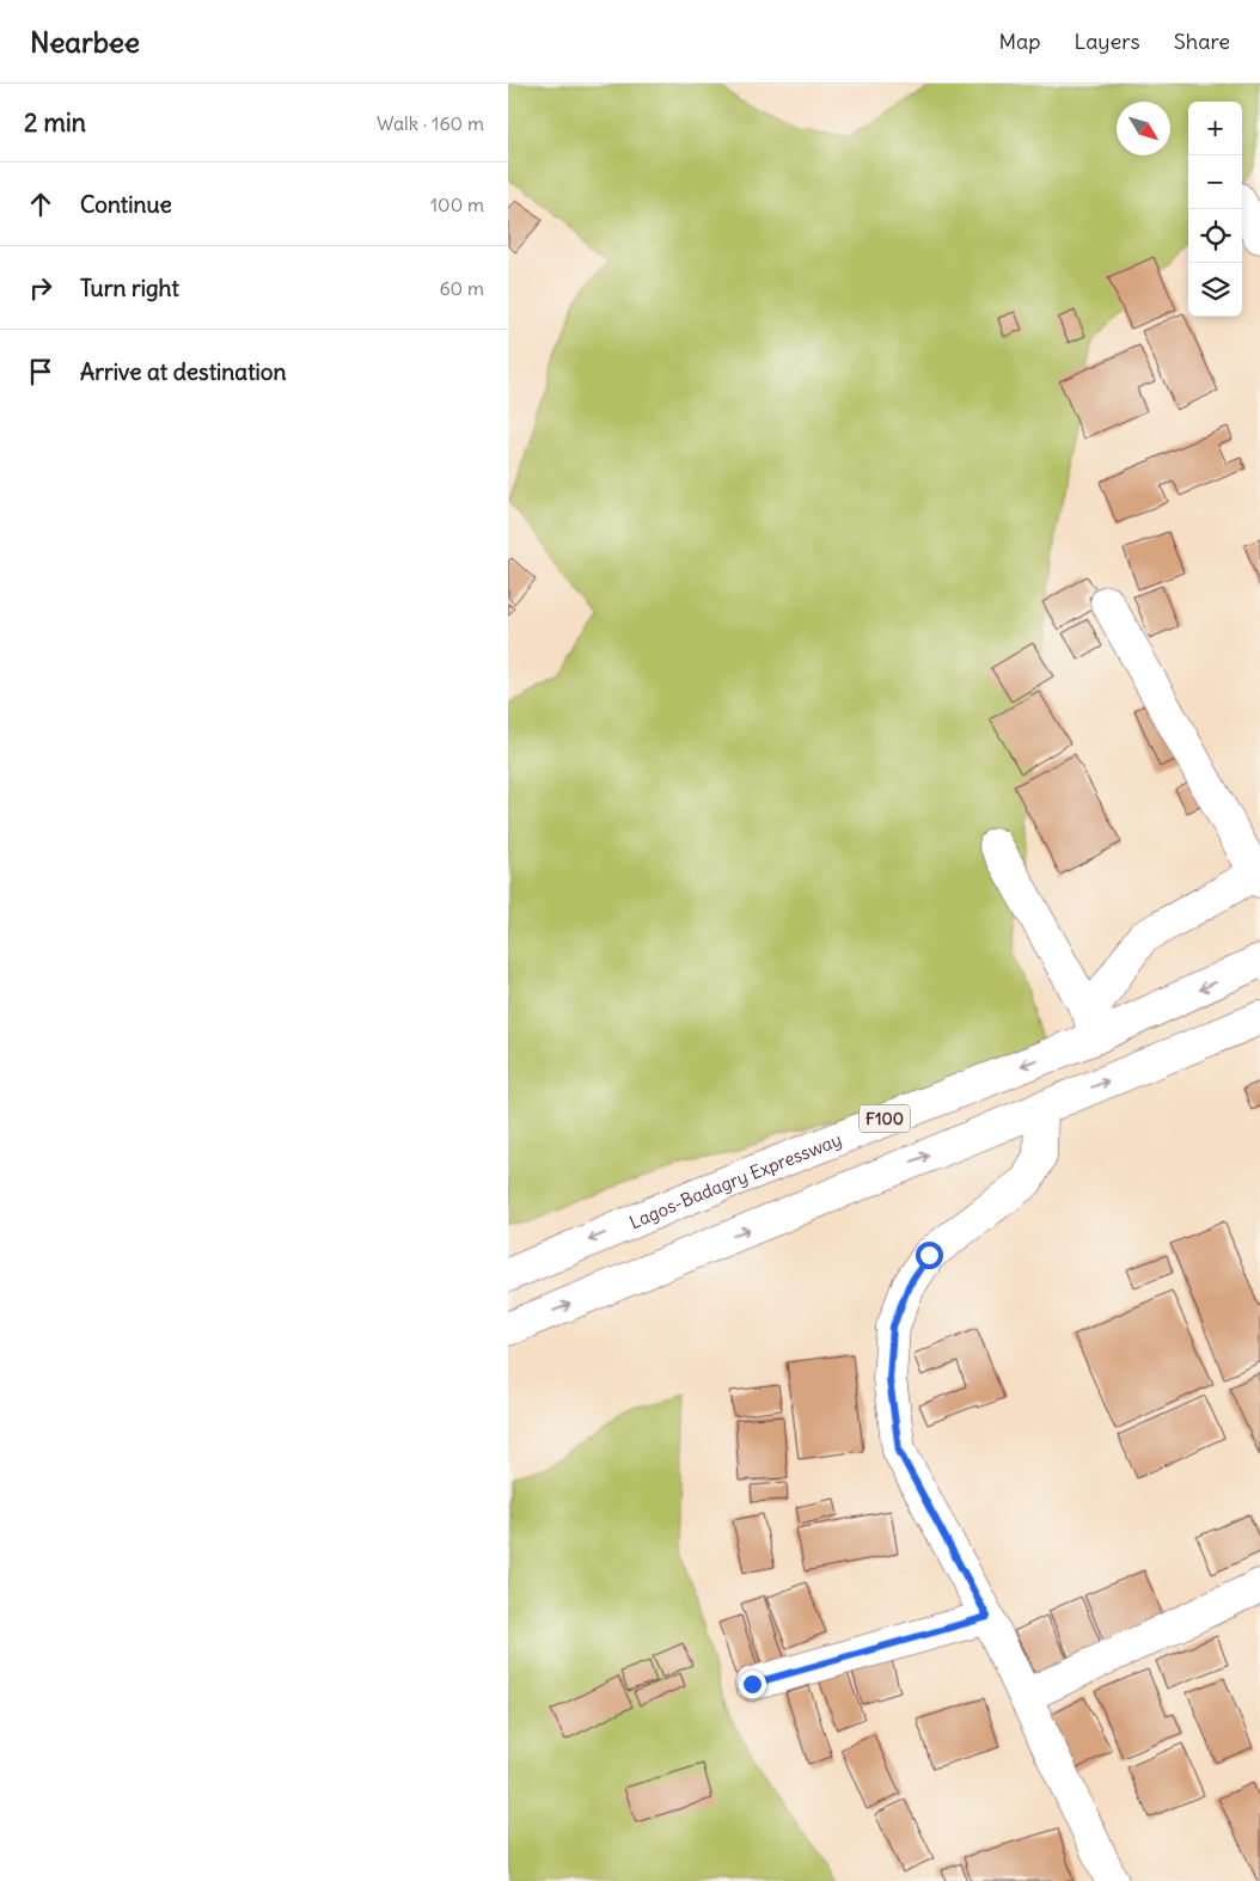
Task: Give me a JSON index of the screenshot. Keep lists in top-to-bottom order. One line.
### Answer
{"streets":{"main road":["F100","Lagos-Badagry Expressway"]},"north":"bottom right","page":{"header":"Nearbee","nav":["Map","Layers","Share"],"heading":["2 min","Walk · 160 m"],"map_buttons":["+","−"],"list":[["Continue","100 m"],["Turn right","60 m"],"Arrive at destination"]}}
